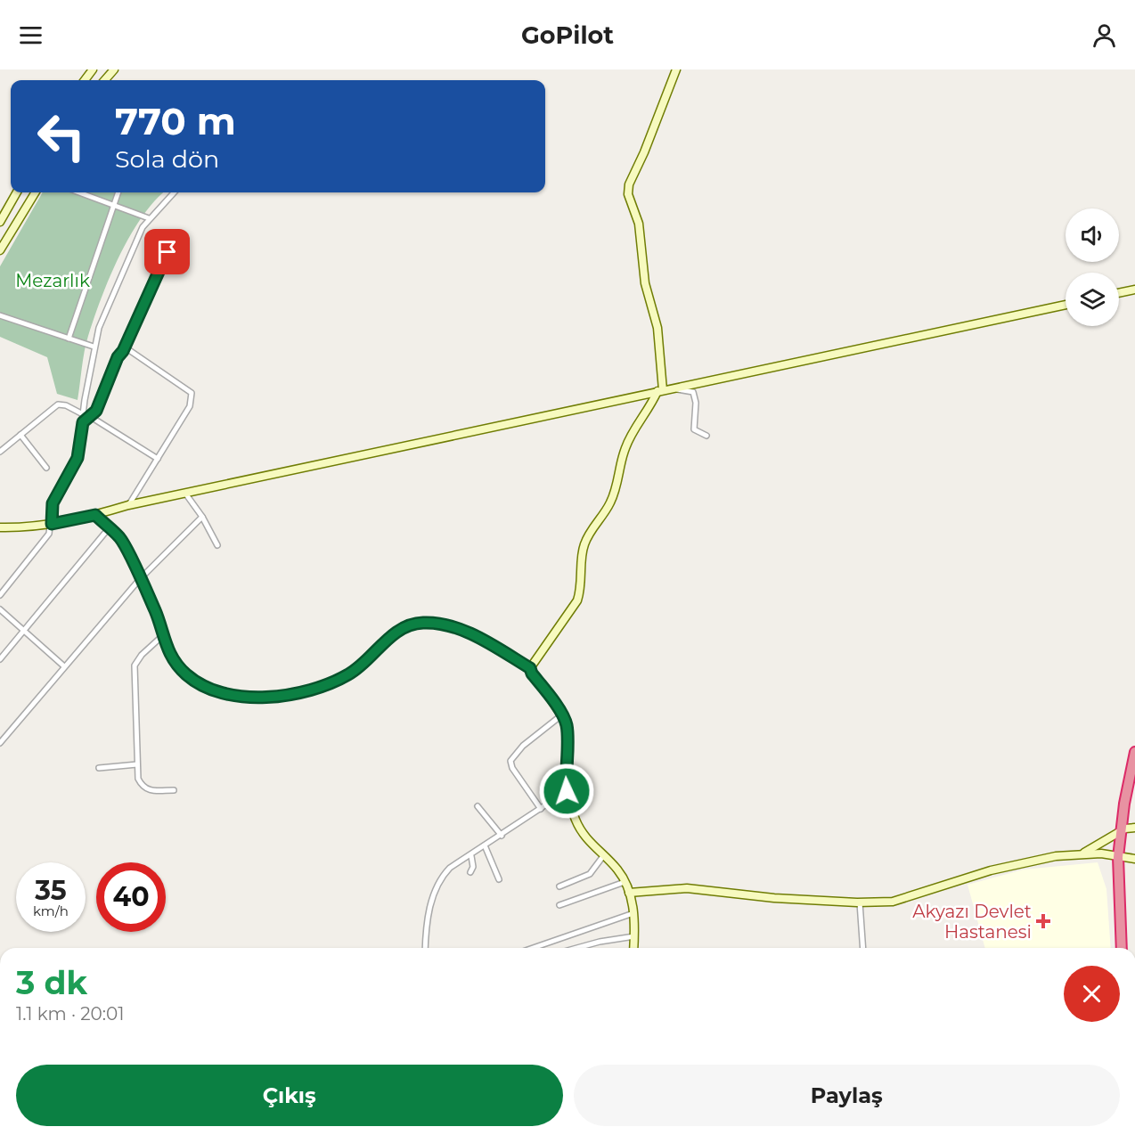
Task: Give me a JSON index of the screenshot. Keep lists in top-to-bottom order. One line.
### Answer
{"parks":["Mezarlık"],"places":{"health":["Akyazı Devlet Hastanesi"]},"page":{"header":"GoPilot","turn":["770 m","Sola dön"],"speed":"35 km/h","limit":"40","heading":["3 dk","1.1 km · 20:01"],"buttons":["Çıkış","Paylaş"]}}
